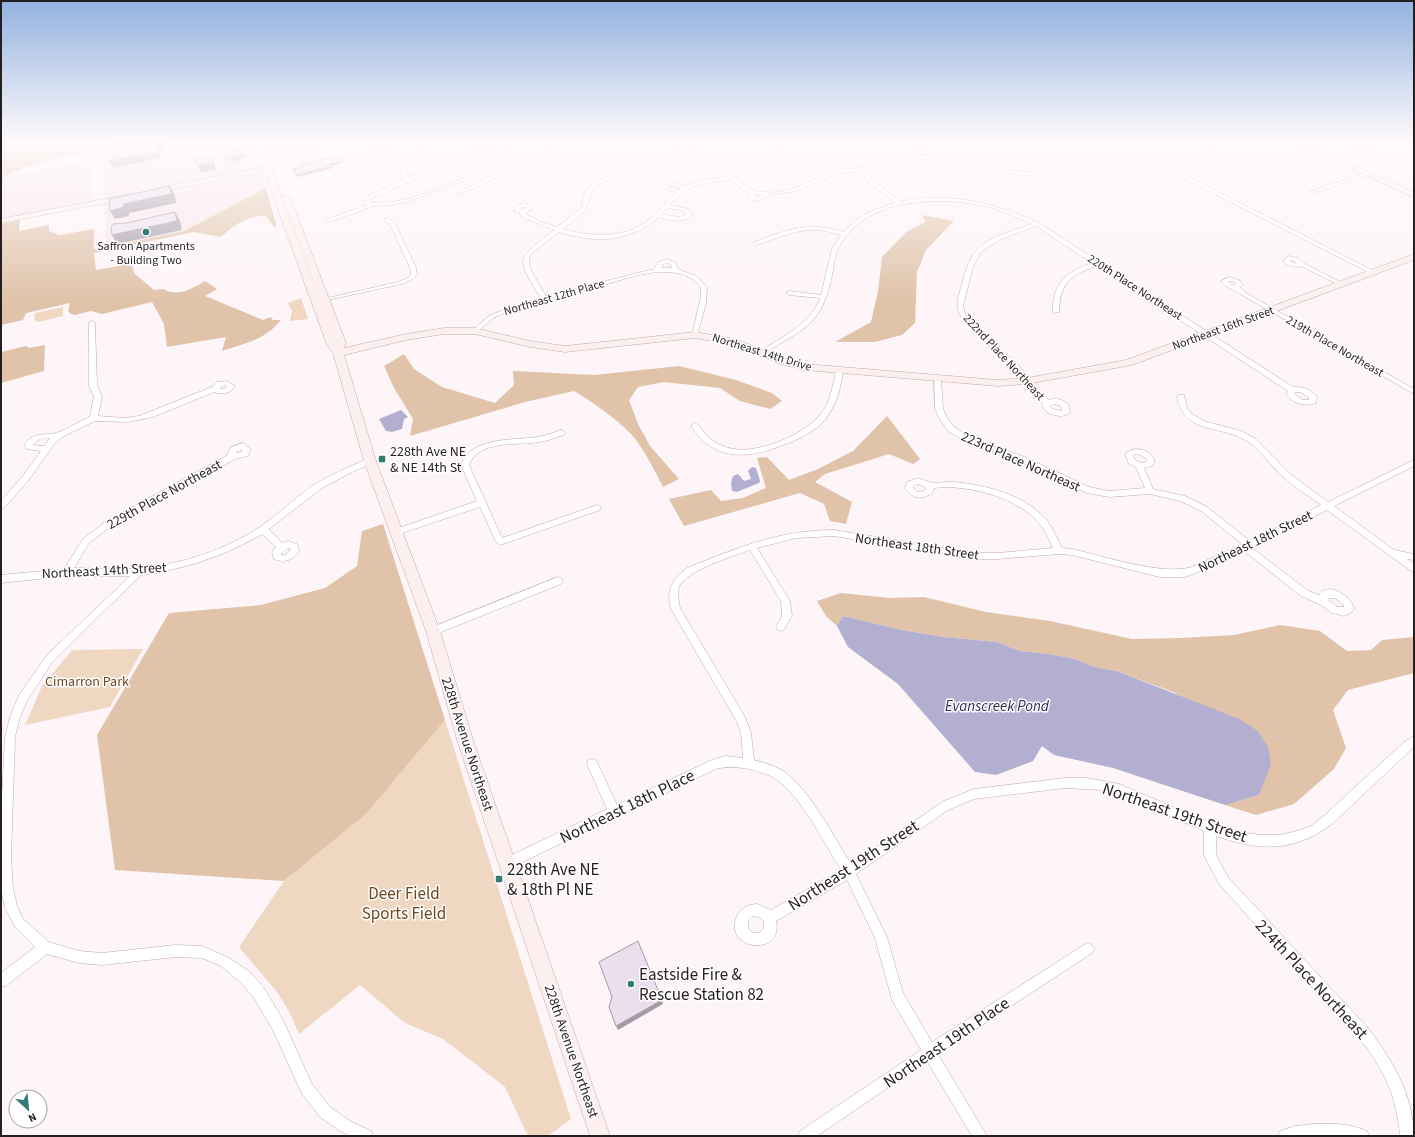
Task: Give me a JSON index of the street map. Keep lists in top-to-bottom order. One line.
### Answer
{"streets":{"main road":["Northeast 16th Street","Northeast 14th Drive","228th Avenue Northeast"],"street":["220th Place Northeast","Northeast 12th Place","219th Place Northeast","222nd Place Northeast","223rd Place Northeast","229th Place Northeast","Northeast 18th Street","Northeast 14th Street","Northeast 18th Place","Northeast 19th Street","224th Place Northeast","Northeast 19th Place"]},"crossings":[["220th Place Northeast","Northeast 16th Street"],["220th Place Northeast","222nd Place Northeast"],["Northeast 12th Place","Northeast 14th Drive"],["Northeast 16th Street","219th Place Northeast"],["Northeast 16th Street","Northeast 14th Drive"],["Northeast 16th Street","222nd Place Northeast"],["Northeast 14th Drive","222nd Place Northeast"],["Northeast 14th Drive","223rd Place Northeast"],["223rd Place Northeast","Northeast 18th Street"],["229th Place Northeast","Northeast 14th Street"],["Northeast 18th Street","Northeast 18th Place"],["Northeast 14th Street","228th Avenue Northeast"],["228th Avenue Northeast","Northeast 18th Place"],["Northeast 18th Place","Northeast 19th Street"],["Northeast 18th Place","Northeast 19th Place"],["Northeast 19th Street","224th Place Northeast"]],"water":["Evanscreek Pond"],"parks":["Cimarron Park","Deer Field Sports Field"],"places":{"other":["Saffron Apartments - Building Two","Eastside Fire & Rescue Station 82"],"transit":["228th Ave NE & NE 14th St","228th Ave NE & 18th Pl NE"]},"north":"bottom right"}
